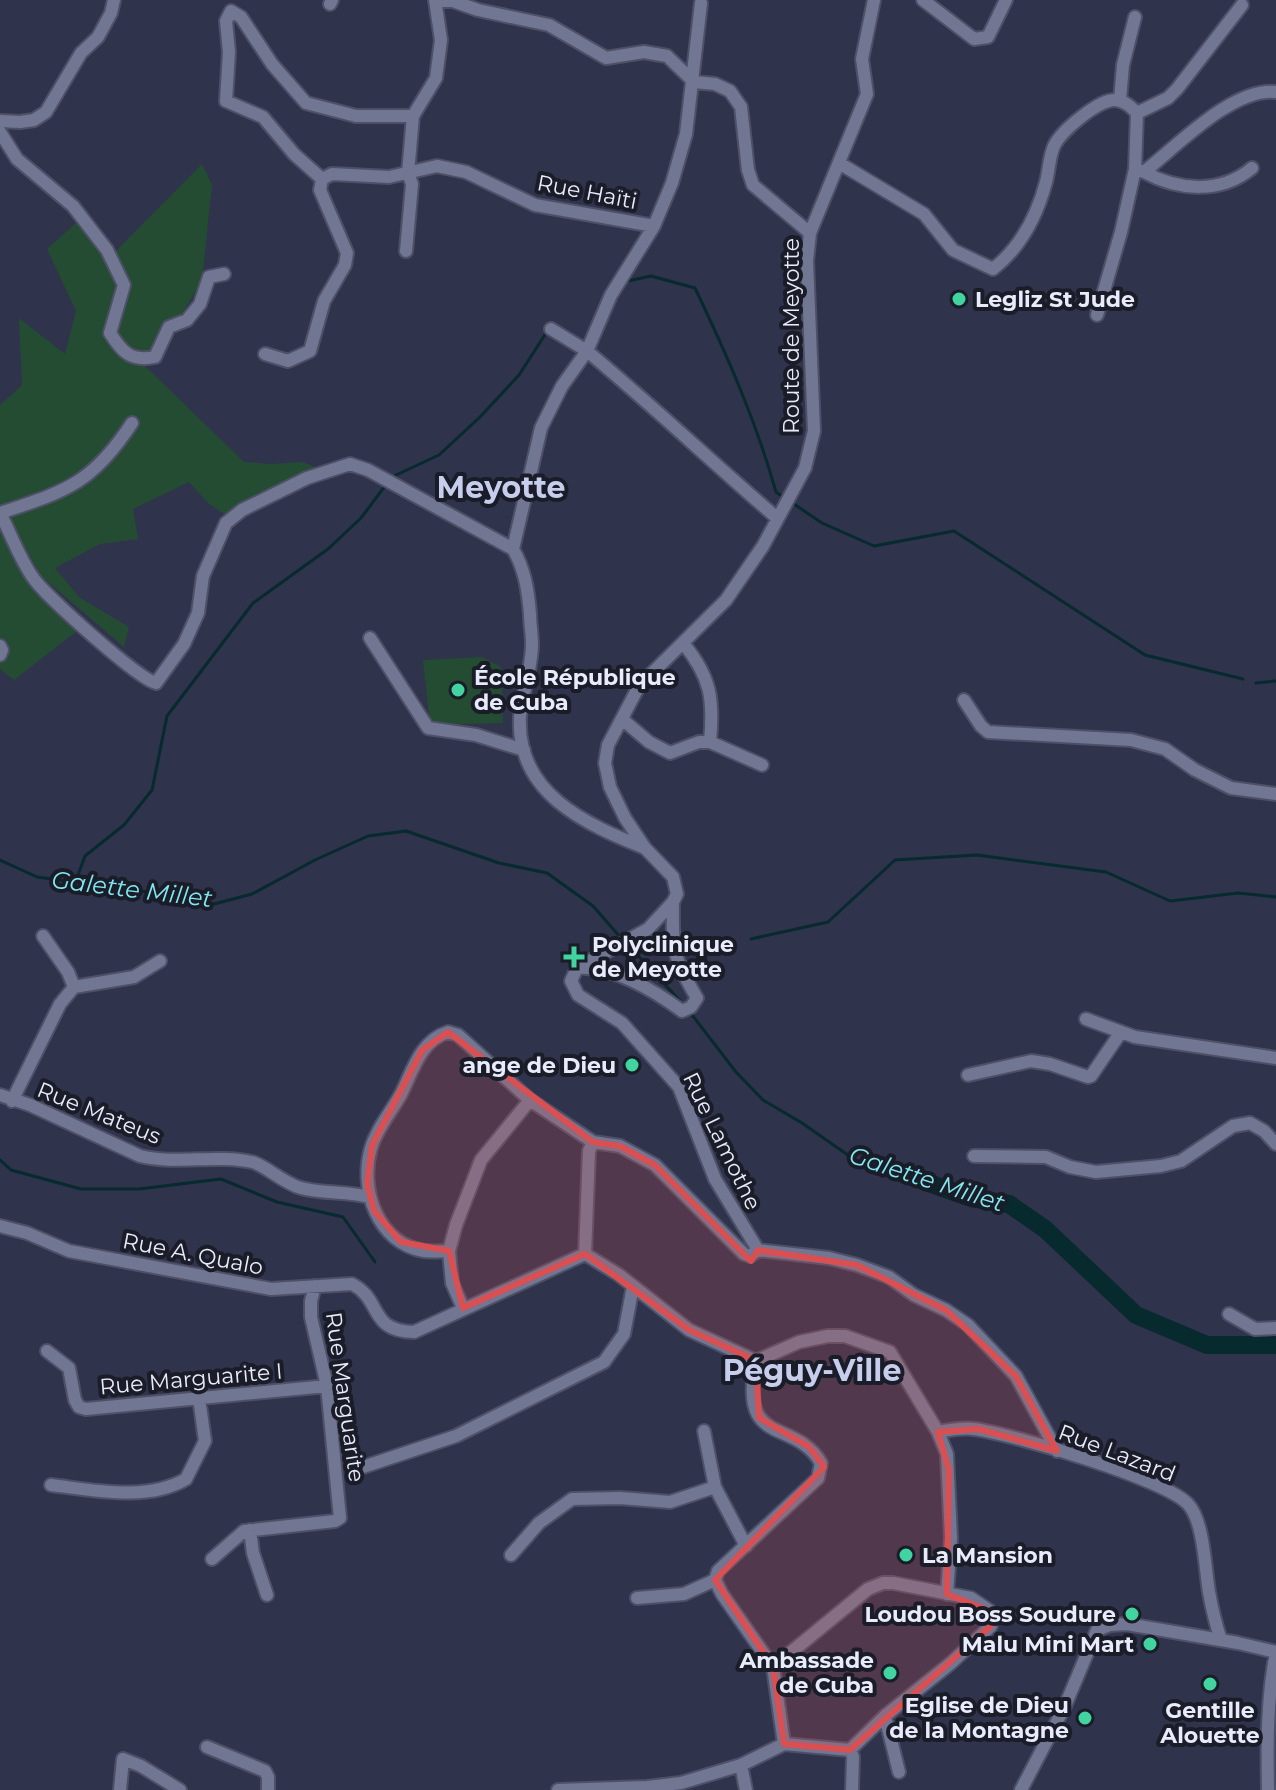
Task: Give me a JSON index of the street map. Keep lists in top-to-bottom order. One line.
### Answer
{"streets":{"street":["Rue Haïti","Route de Meyotte","Rue Mateus","Rue Lamothe","Rue A. Qualo","Rue Marguarite I","Rue Marguarite","Rue Lazard"]},"crossings":[["Rue Mateus","Rue Lamothe"],["Rue Lamothe","Rue Lazard"],["Rue A. Qualo","Rue Marguarite"],["Rue Marguarite I","Rue Marguarite"]],"districts":["Meyotte","Péguy-Ville"],"water":["Galette Millet"],"places":{"other":["Legliz St Jude","École République de Cuba","ange de Dieu","La Mansion","Loudou Boss Soudure","Malu Mini Mart","Ambassade de Cuba","Gentille Alouette","Eglise de Dieu de la Montagne"],"health":["Polyclinique de Meyotte"]}}
